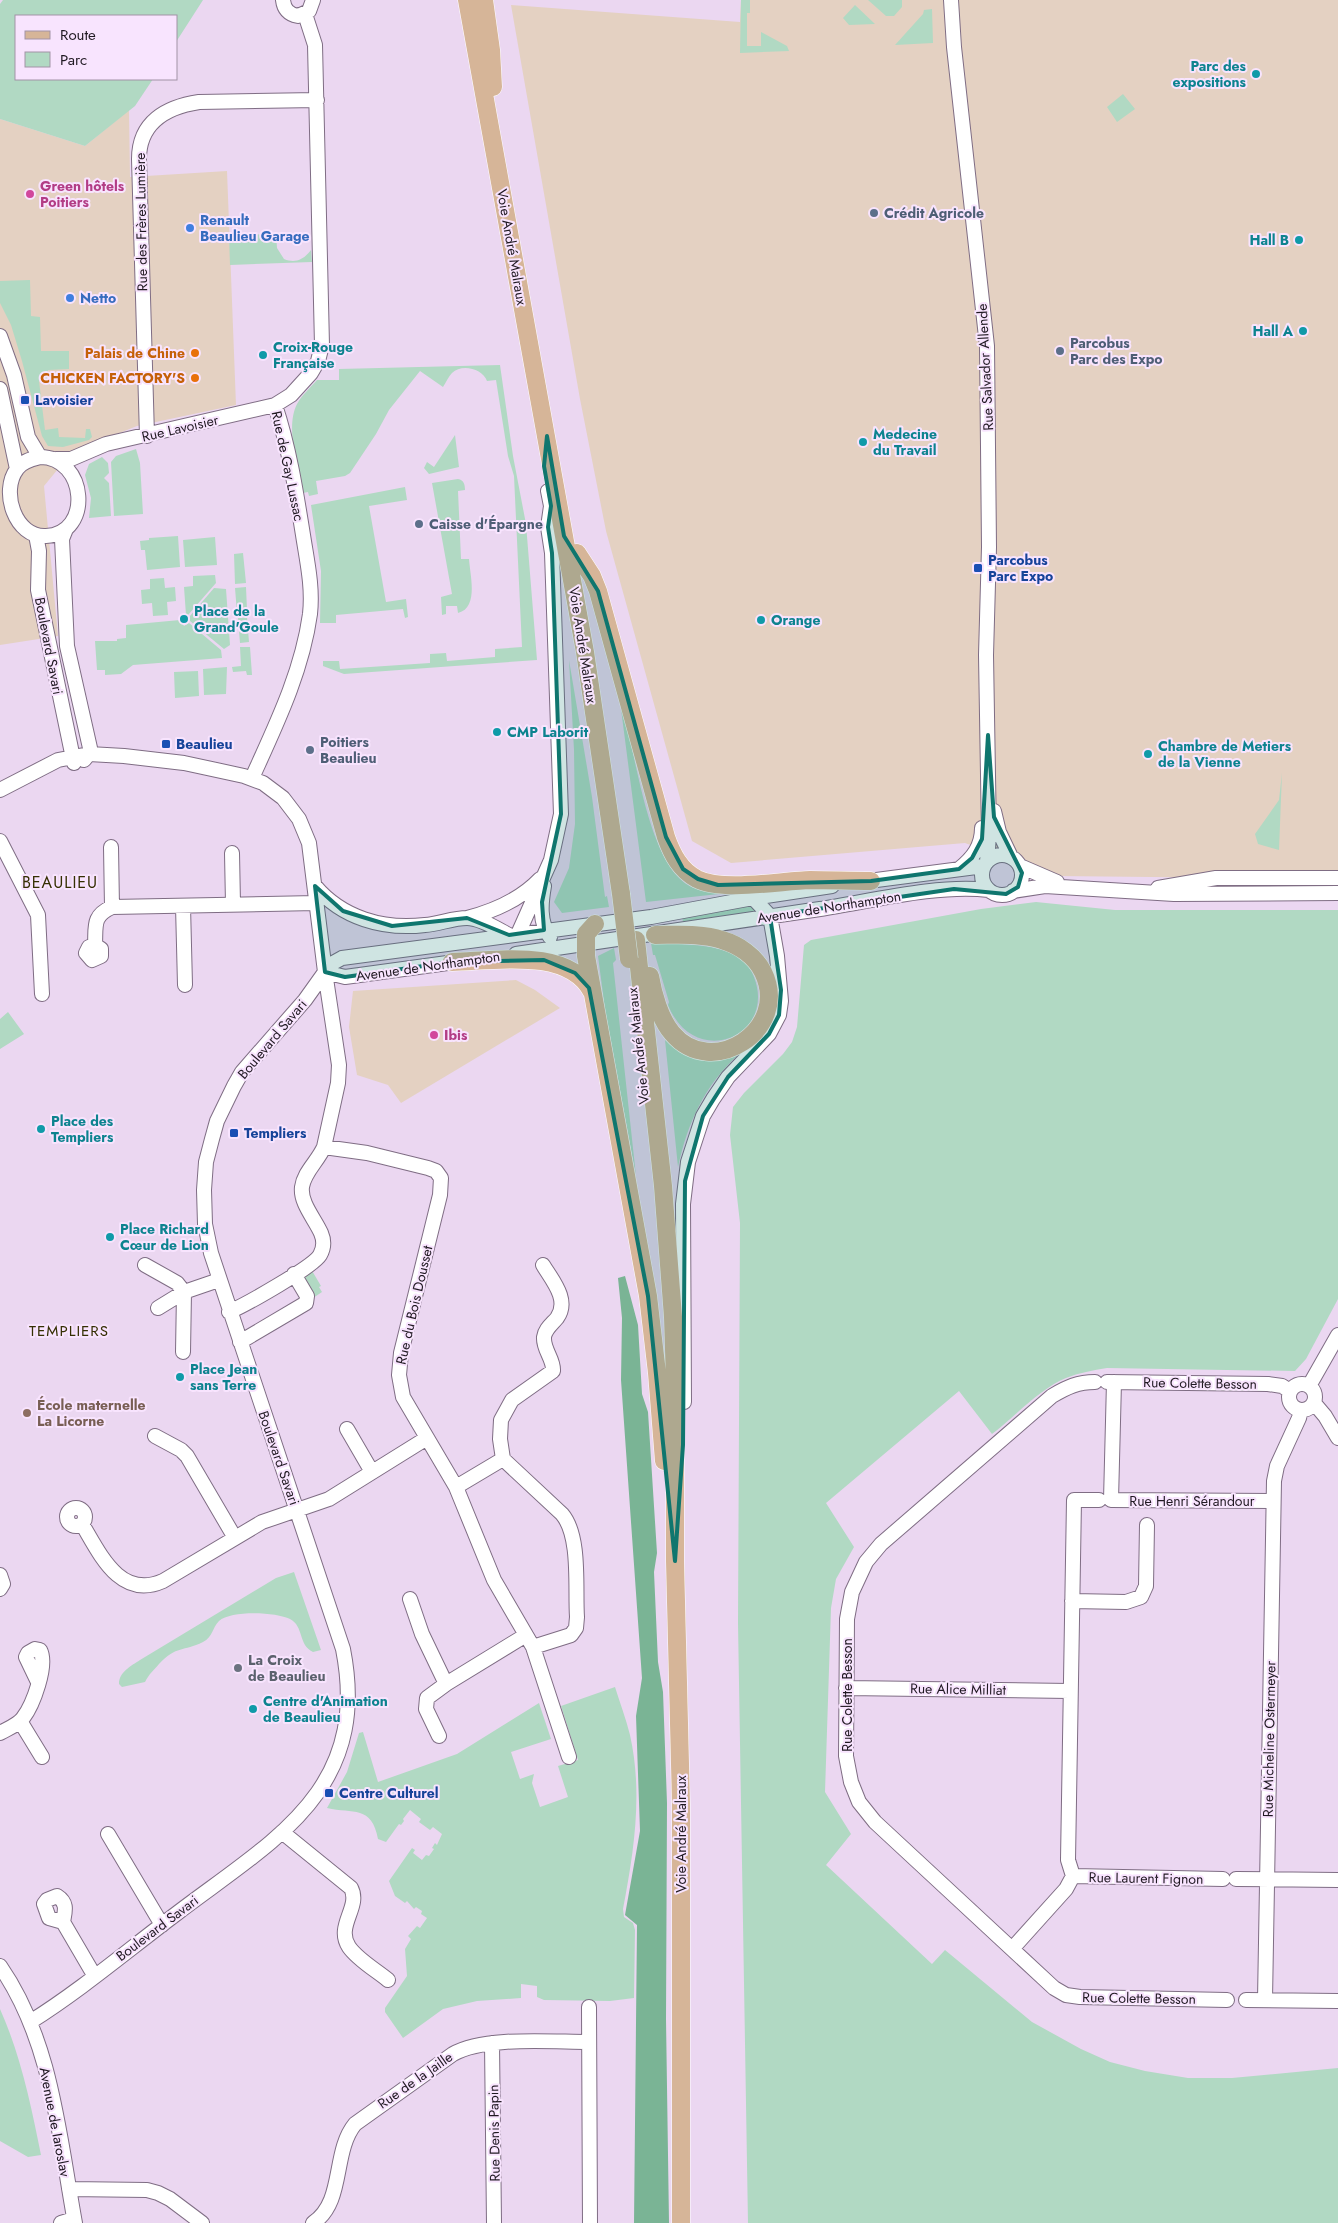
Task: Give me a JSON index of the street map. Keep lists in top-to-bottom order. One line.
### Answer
{"streets":{"main road":["Voie André Malraux"],"street":["Rue des Frères Lumière","Rue Salvador Allende","Rue Lavoisier","Rue de Gay Lussac","Boulevard Savari","Avenue de Northampton","Rue du Bois Dousset","Rue Colette Besson","Rue Henri Sérandour","Rue Alice Milliat","Rue Micheline Ostermeyer","Rue Laurent Fignon","Rue de la Jaille","Avenue de Iaroslav","Rue Denis Papin"]},"crossings":[["Rue des Frères Lumière","Rue Lavoisier"],["Rue des Frères Lumière","Rue de Gay Lussac"],["Rue Salvador Allende","Avenue de Northampton"],["Rue Lavoisier","Rue de Gay Lussac"],["Rue Lavoisier","Boulevard Savari"],["Boulevard Savari","Avenue de Northampton"],["Boulevard Savari","Avenue de Iaroslav"],["Rue Colette Besson","Rue Alice Milliat"],["Rue Colette Besson","Rue Micheline Ostermeyer"],["Rue Colette Besson","Rue Laurent Fignon"],["Rue Henri Sérandour","Rue Micheline Ostermeyer"],["Rue Micheline Ostermeyer","Rue Laurent Fignon"],["Rue de la Jaille","Rue Denis Papin"]],"districts":["BEAULIEU","TEMPLIERS"],"places":{"other":["Parc des expositions","Green hôtels Poitiers","Crédit Agricole","Renault Beaulieu Garage","Hall B","Netto","Hall A","Parcobus Parc des Expo","Palais de Chine","Croix-Rouge Française","CHICKEN FACTORY'S","Medecine du Travail","Caisse d'Épargne","Place de la Grand'Goule","Orange","CMP Laborit","Poitiers Beaulieu","Chambre de Metiers de la Vienne","Ibis","Place des Templiers","Place Richard Cœur de Lion","Place Jean sans Terre","École maternelle La Licorne","La Croix de Beaulieu","Centre d'Animation de Beaulieu"],"transit":["Lavoisier","Parcobus Parc Expo","Beaulieu","Templiers","Centre Culturel"]},"legend":["Route","Parc"]}
